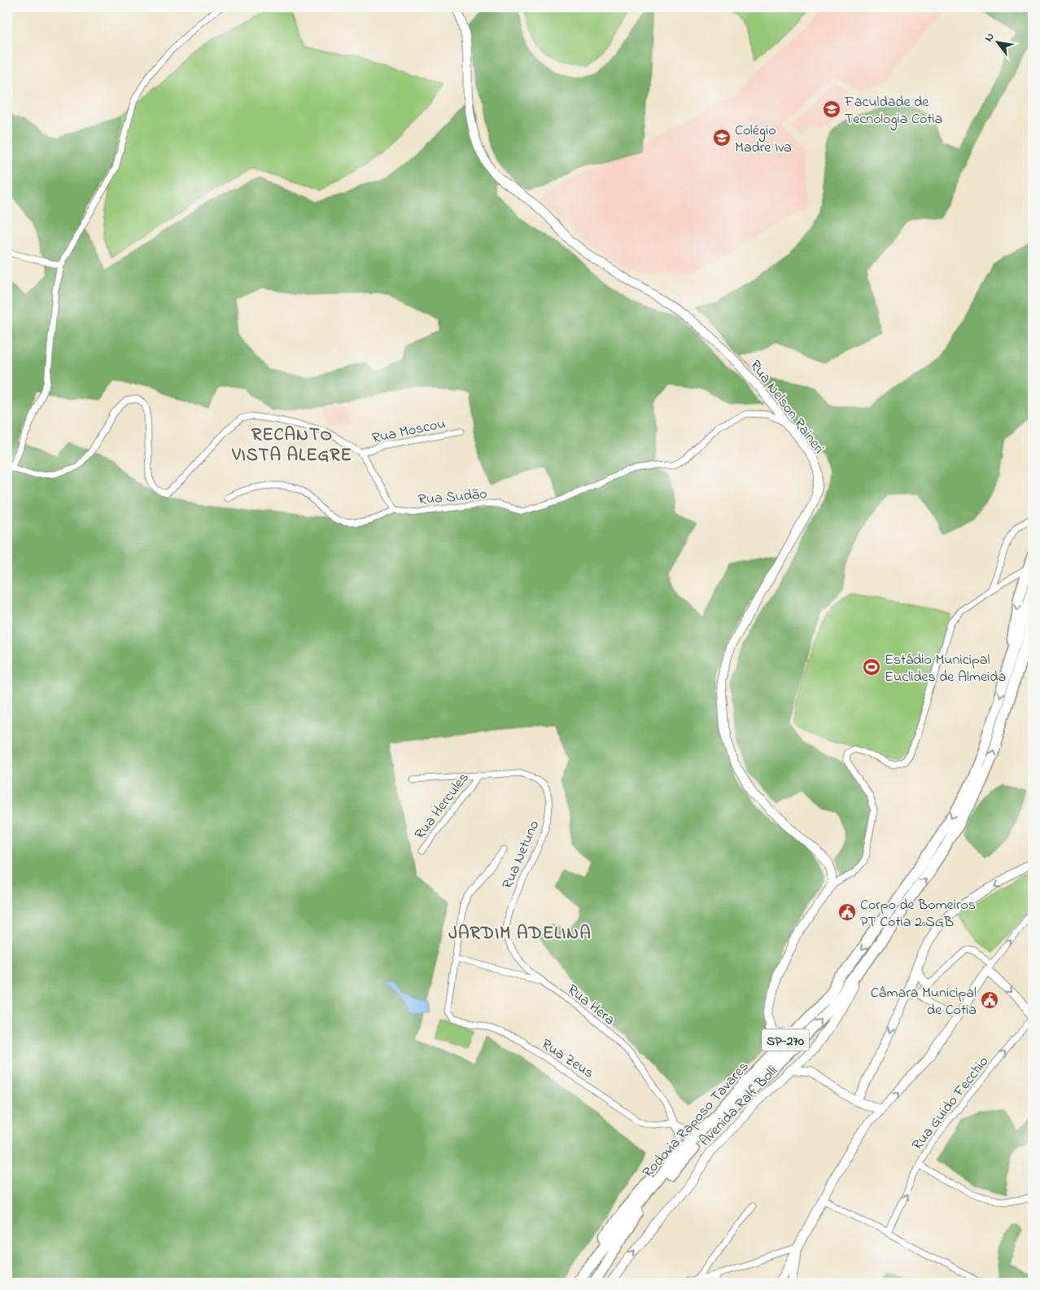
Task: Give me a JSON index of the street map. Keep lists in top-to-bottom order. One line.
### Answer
{"streets":{"highway":["SP-270","Rodovia Raposo Tavares"],"main road":["Rua Nelson Raineri","Avenida Ralf Bolli"],"street":["Rua Moscou","Rua Sudão","Rua Hercules","Rua Netuno","Rua Hera","Rua Zeus","Rua Guido Fecchio"]},"crossings":[["Rua Nelson Raineri","Rua Sudão"],["Rua Hercules","Rua Netuno"],["Rua Netuno","Rua Hera"],["Rua Hera","Rua Zeus"],["Rua Hera","Rodovia Raposo Tavares"],["Avenida Ralf Bolli","Rodovia Raposo Tavares"]],"one_way":["Rua Guido Fecchio","Avenida Ralf Bolli"],"districts":["RECANTO VISTA ALEGRE","JARDIM ADELINA"],"places":{"school or university":["Faculdade de Tecnologia Cotia","Colégio Madre Iva"],"sports":["Estádio Municipal Euclides de Almeida"],"public building":["Corpo de Bomeiros PT Cotia 2ºSGB","Câmara Municipal de Cotia"]},"north":"top left"}
